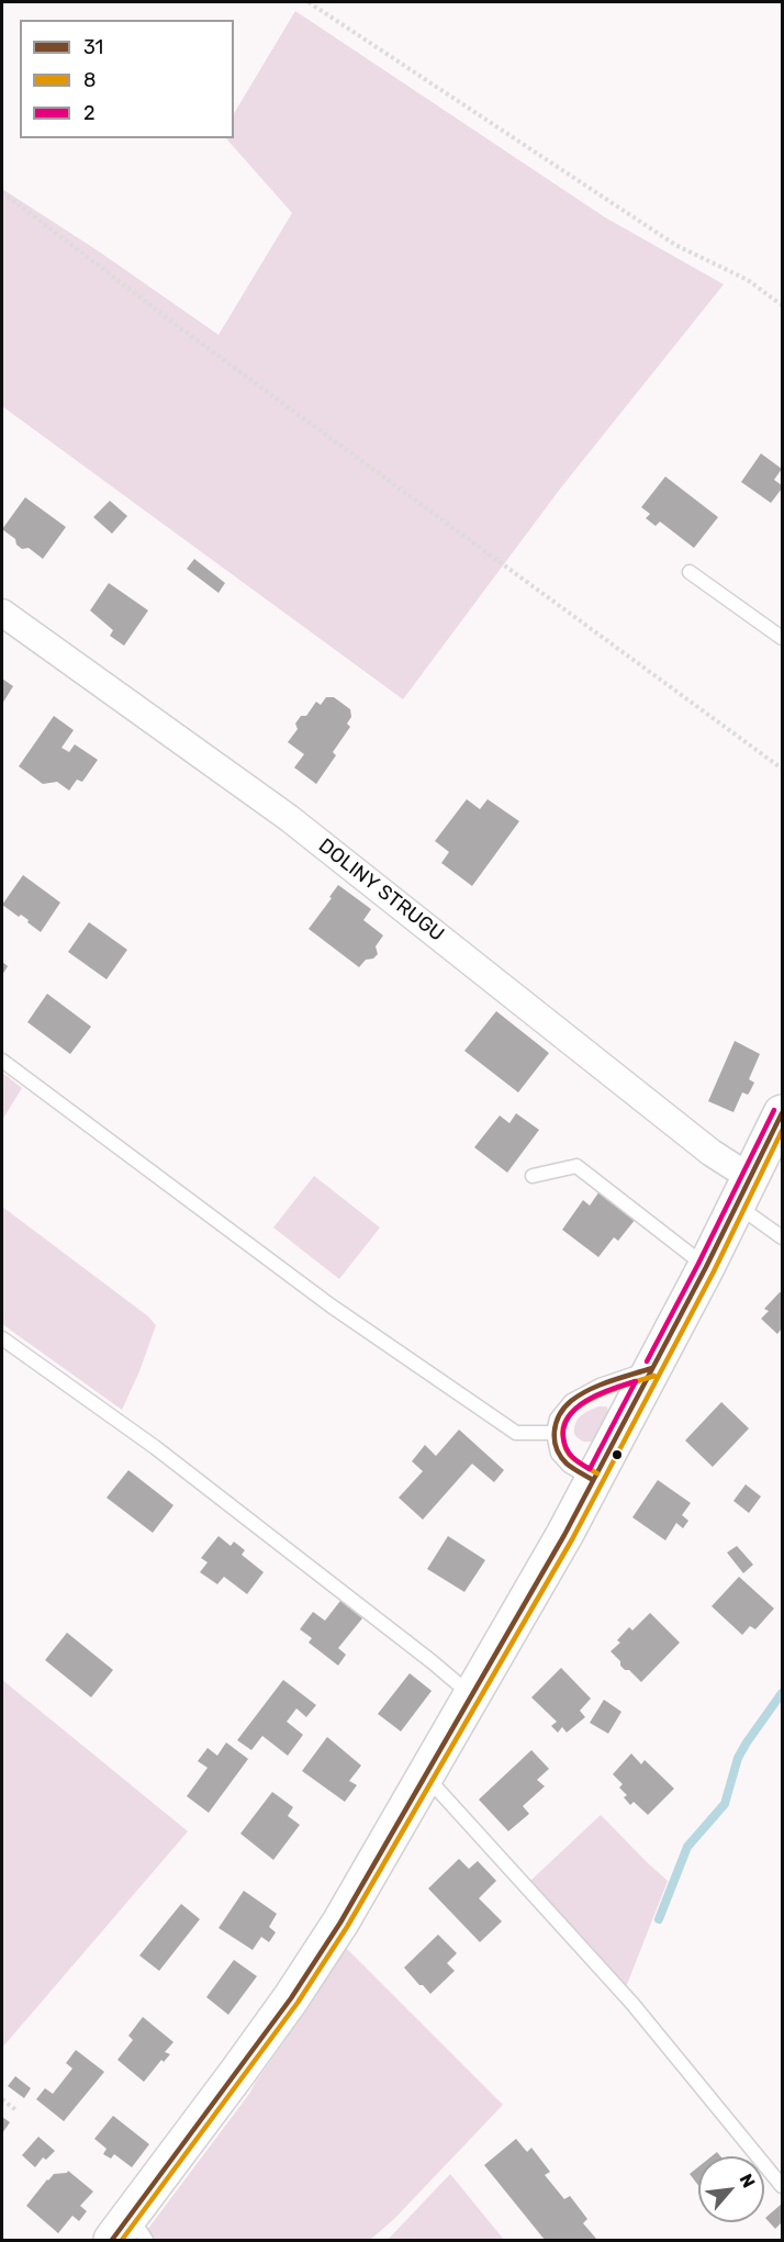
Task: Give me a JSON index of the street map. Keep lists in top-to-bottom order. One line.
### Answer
{"streets":{"street":["DOLINY STRUGU"]},"lines":["transit line 2","transit line 31","transit line 8"],"legend":["31","8","2"],"north":"top right"}
